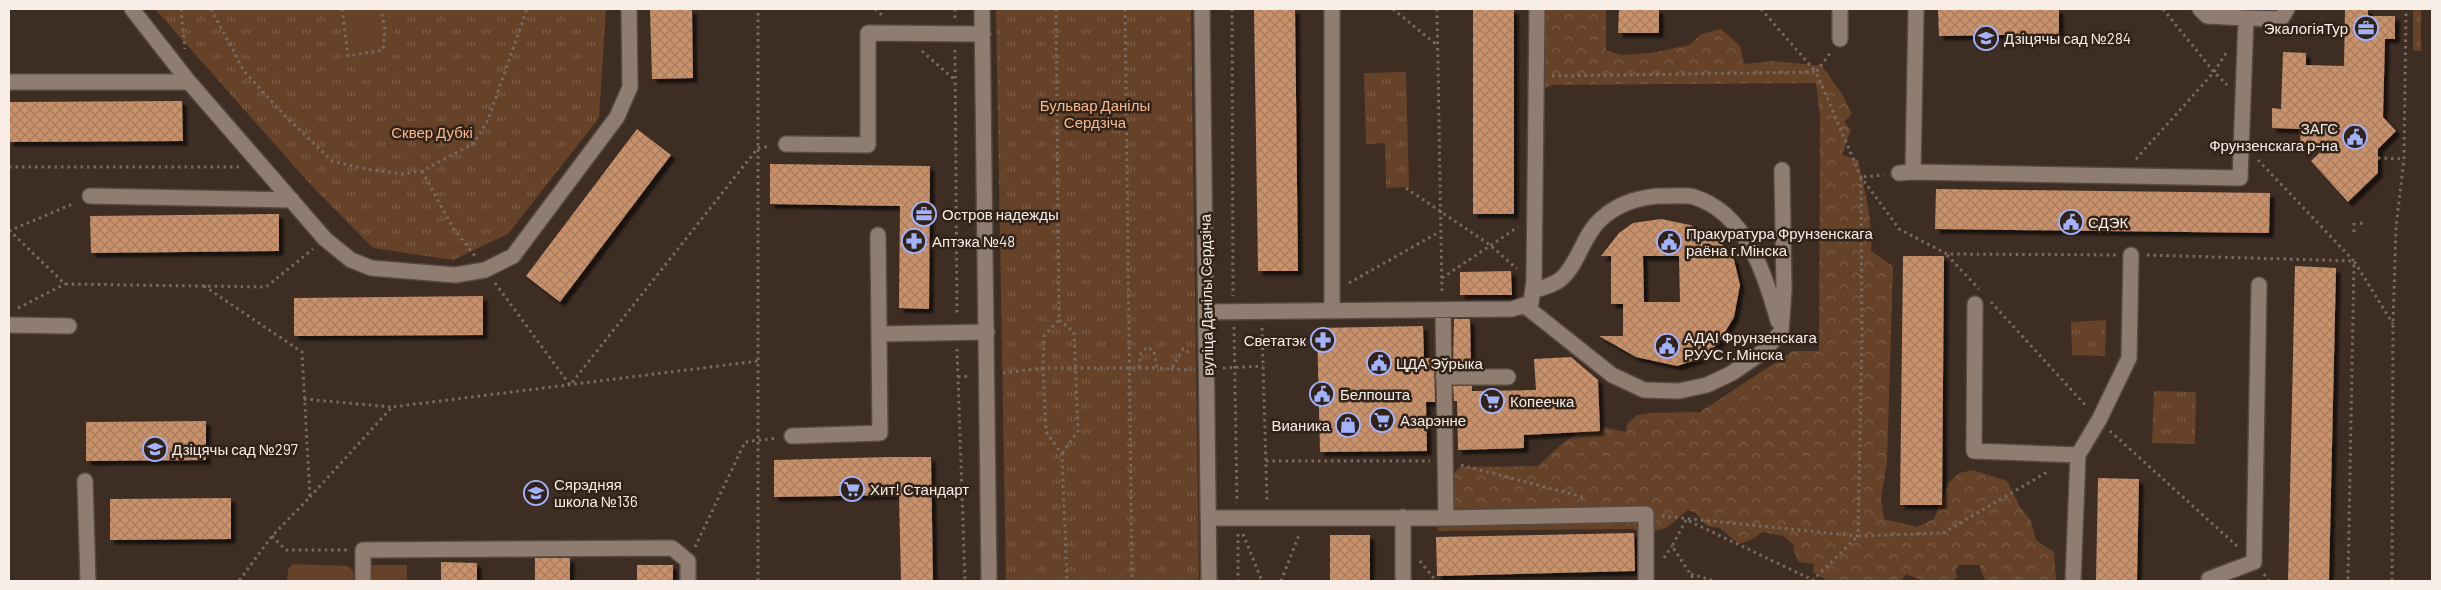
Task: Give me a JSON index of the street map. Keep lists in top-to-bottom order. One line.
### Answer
{"streets":{"street":["вуліца Данілы Сердзіча"]},"parks":["Бульвар Данілы Сердзіча","Сквер Дубкі"],"places":{"office":["ЭкалогіяТур","Остров надежды"],"school or university":["Дзіцячы сад №284","Дзіцячы сад №297","Сярэдняя школа №136"],"public building":["ЗАГС Фрунзенскага р-на","СДЭК","Пракуратура Фрунзенскага раёна г.Мінска","АДАІ Фрунзенскага РУУС г.Мінска","ЦДА Эўрыка","Белпошта"],"pharmacy":["Аптэка №48","Светатэк"],"supermarket":["Копеечка","Азарэнне","Хит! Стандарт"],"shop":["Вианика"]}}
